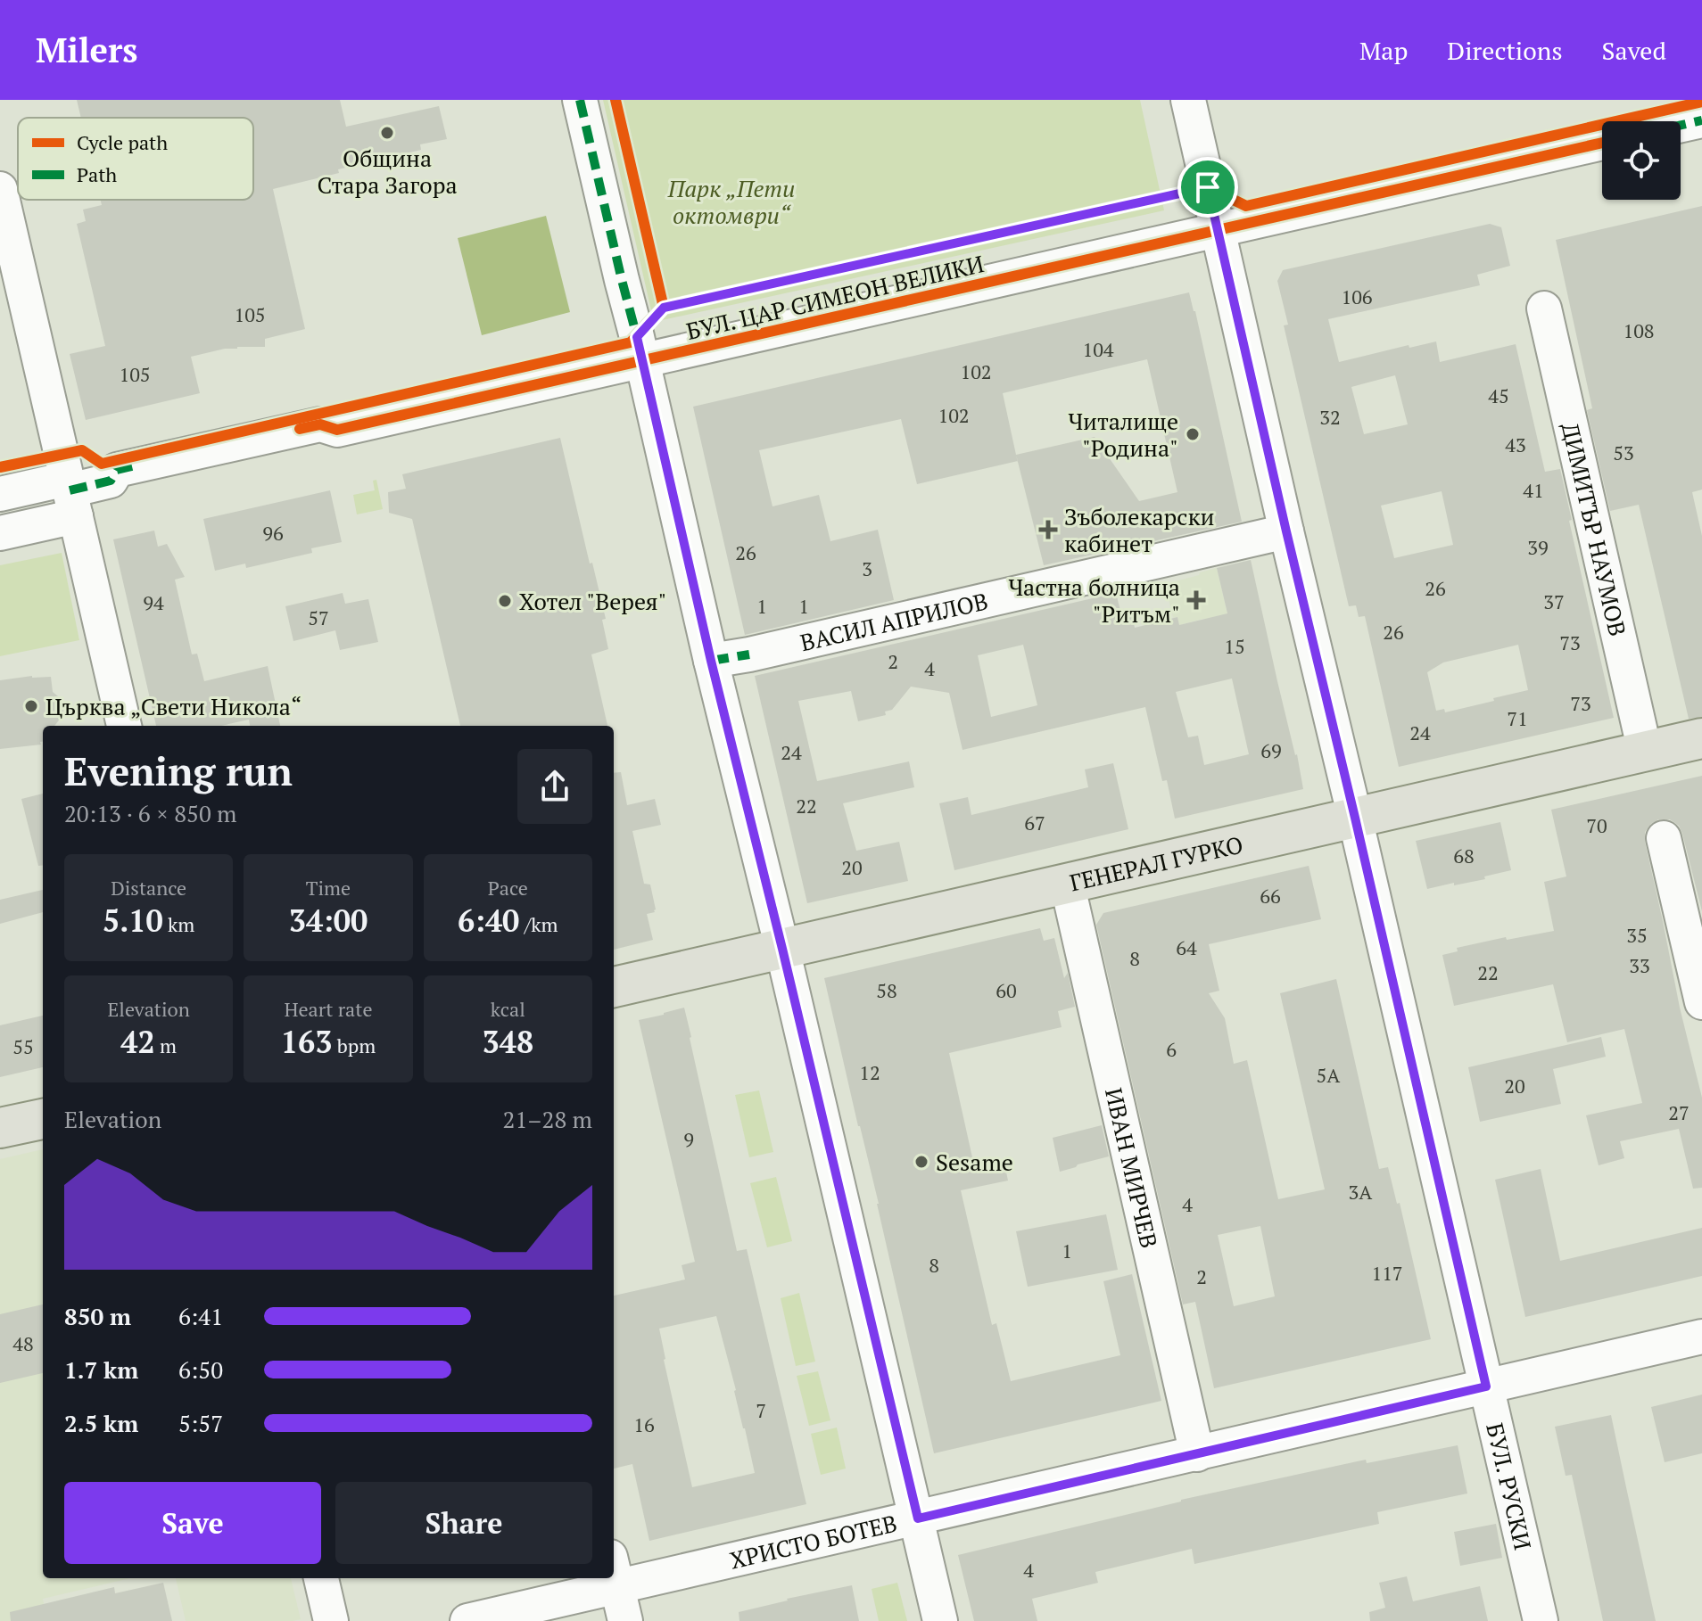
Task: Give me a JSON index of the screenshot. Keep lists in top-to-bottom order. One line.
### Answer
{"streets":{"main road":["ГЕНЕРАЛ ГУРКО"],"street":["БУЛ. ЦАР СИМЕОН ВЕЛИКИ","ДИМИТЪР НАУМОВ","ВАСИЛ АПРИЛОВ","ИВАН МИРЧЕВ","БУЛ. РУСКИ","ХРИСТО БОТЕВ"]},"crossings":[["БУЛ. ЦАР СИМЕОН ВЕЛИКИ","БУЛ. РУСКИ"],["ДИМИТЪР НАУМОВ","ГЕНЕРАЛ ГУРКО"],["ВАСИЛ АПРИЛОВ","БУЛ. РУСКИ"],["ГЕНЕРАЛ ГУРКО","ИВАН МИРЧЕВ"],["ГЕНЕРАЛ ГУРКО","БУЛ. РУСКИ"],["ИВАН МИРЧЕВ","ХРИСТО БОТЕВ"],["БУЛ. РУСКИ","ХРИСТО БОТЕВ"]],"parks":["Парк „Пети октомври“"],"places":{"other":["Община Стара Загора","Читалище \"Родина\"","Хотел \"Верея\"","Църква „Свети Никола“","Sesame"],"health":["Зъболекарски кабинет","Частна болница \"Ритъм\""]},"house_numbers":["106","105","108","104","102","105","45","102","32","43","53","41","96","39","26","3","26","37","94","1","1","57","26","73","15","2","4","73","71","24","69","24","22","67","70","68","20","66","35","64","8","33","22","58","60","55","6","12","5A","20","27","9","3A","4","1","8","117","2","48","7","16","4"],"legend":["Cycle path","Path"],"page":{"header":"Milers","nav":["Map","Directions","Saved"],"heading":["Evening run","20:13 · 6 × 850 m"],"stats":[["Distance","5.10 km"],["Time","34:00"],["Pace","6:40 /km"],["Elevation","42 m"],["Heart rate","163 bpm"],["kcal","348"]],"chart":["Elevation","21–28 m"],"list":[{"name":"850 m","note":"6:41"},{"name":"1.7 km","note":"6:50"},{"name":"2.5 km","note":"5:57"}],"buttons":["Save","Share"]}}
